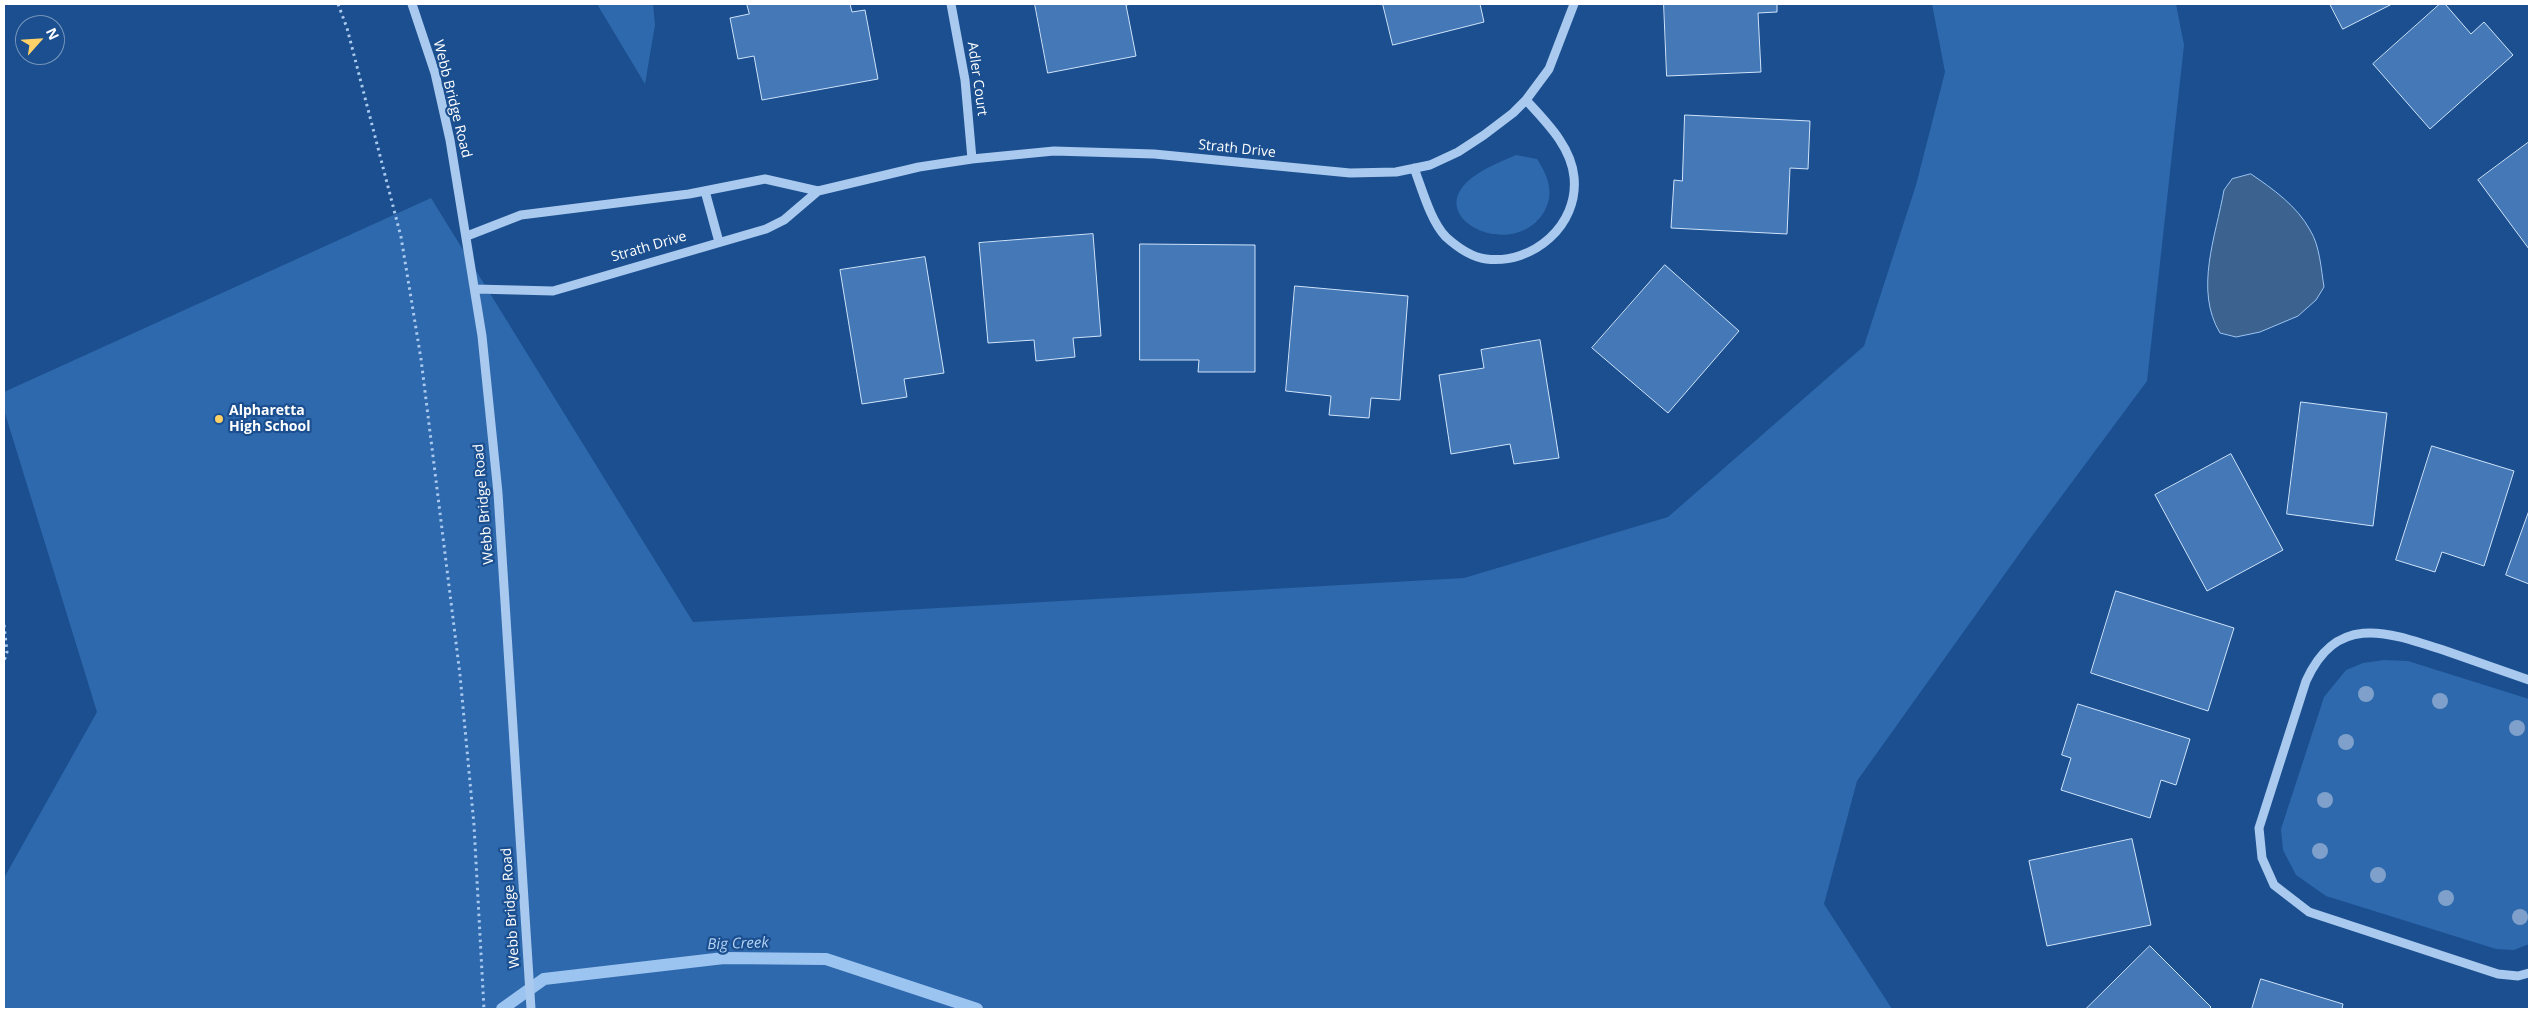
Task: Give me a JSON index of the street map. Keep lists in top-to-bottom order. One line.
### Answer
{"streets":{"street":["Adler Court","Webb Bridge Road","Strath Drive"]},"crossings":[["Adler Court","Strath Drive"],["Webb Bridge Road","Strath Drive"]],"water":["Big Creek"],"places":["Alpharetta High School"],"north":"top right"}
